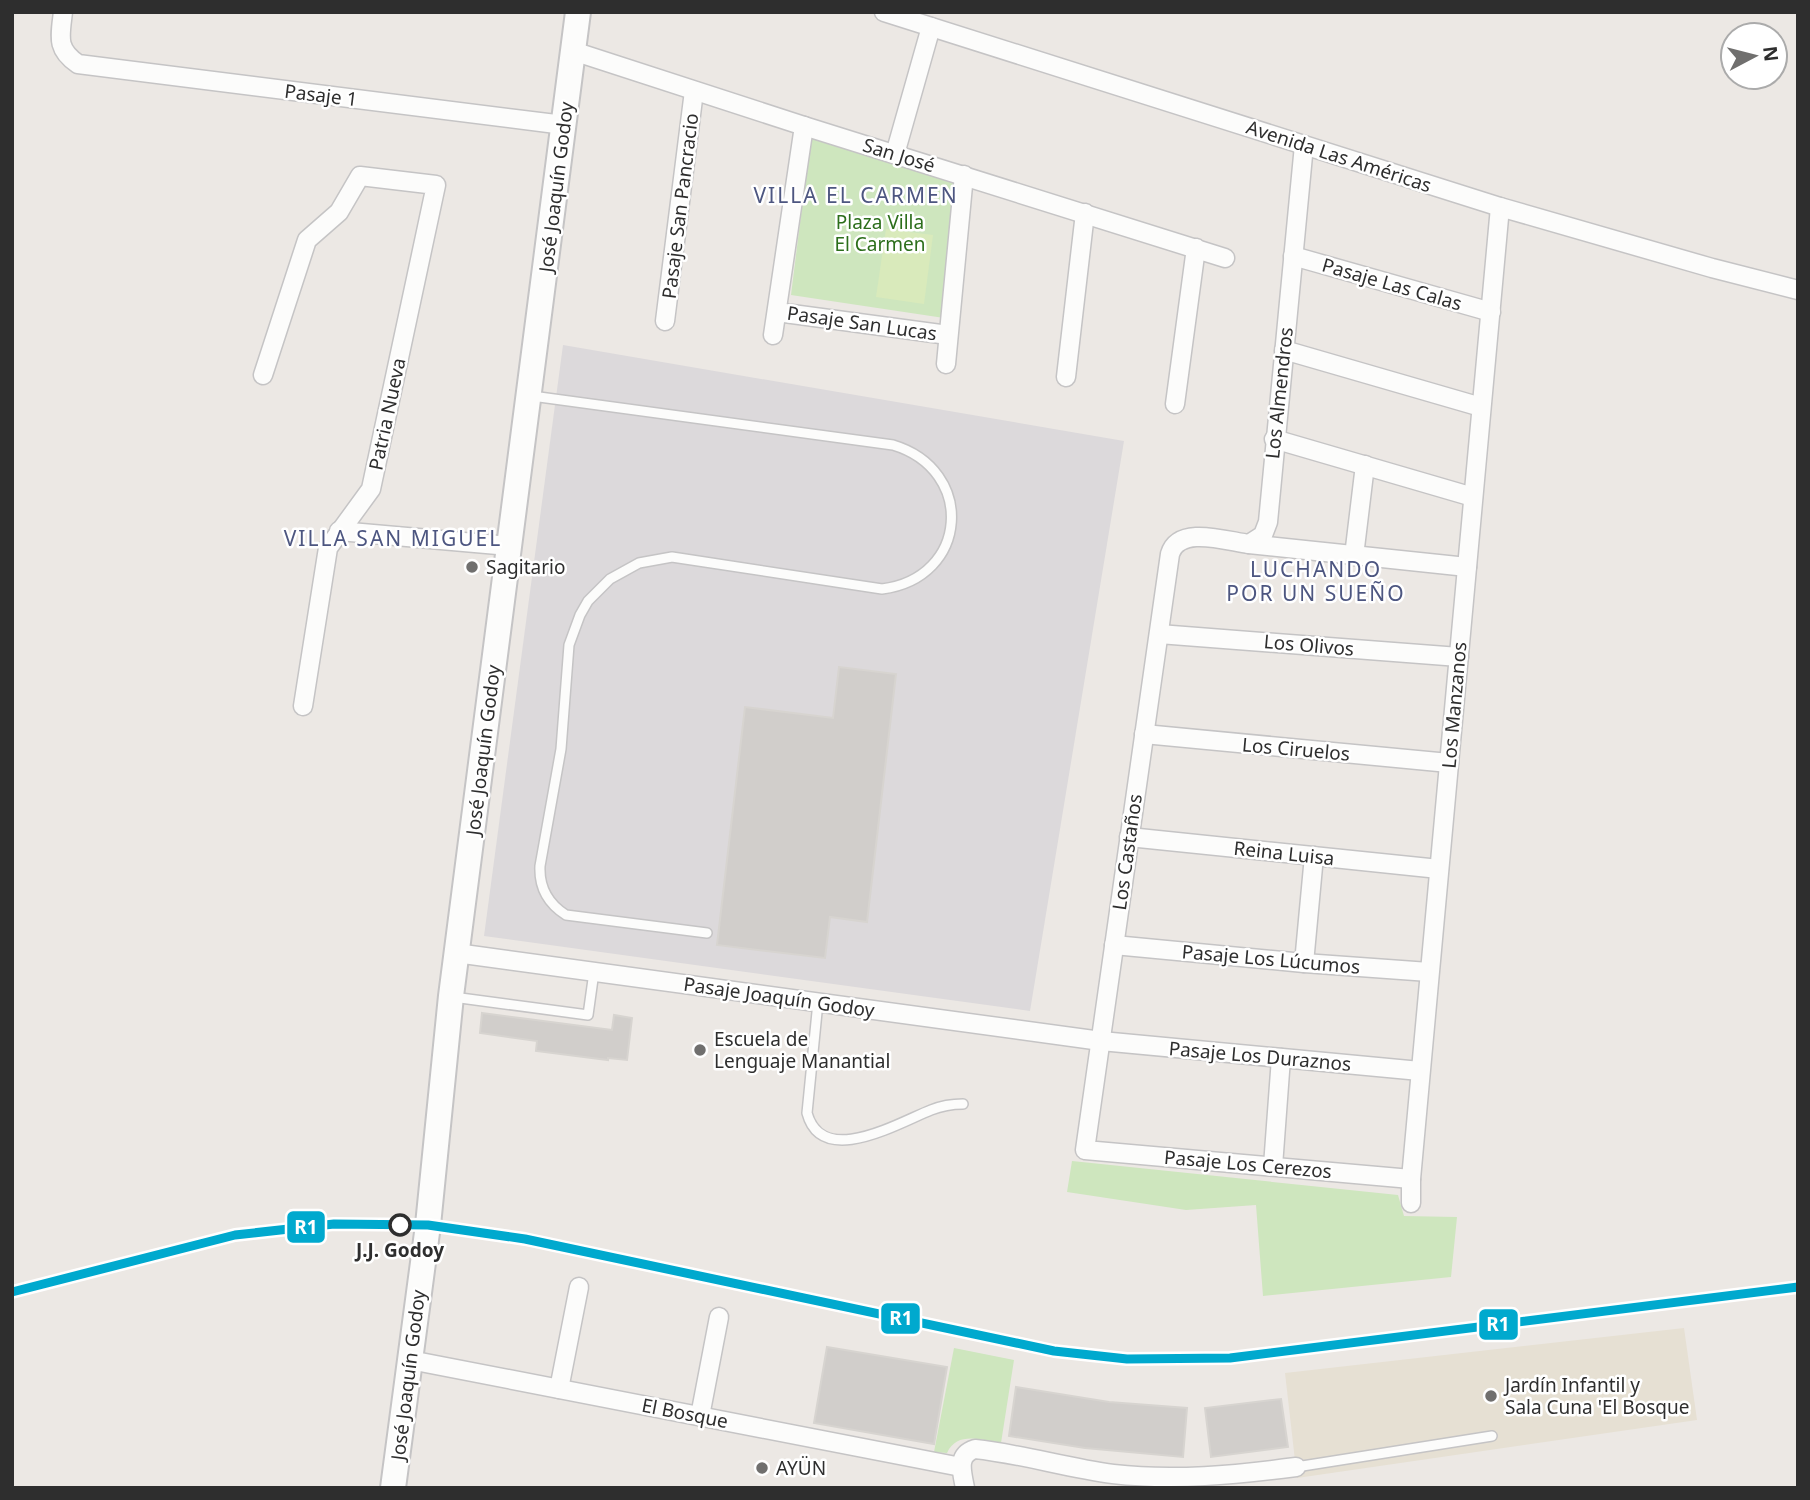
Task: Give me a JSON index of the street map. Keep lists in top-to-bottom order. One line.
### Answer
{"streets":{"street":["Pasaje 1","San José","Avenida Las Américas","José Joaquín Godoy","Pasaje San Pancracio","Pasaje Las Calas","Pasaje San Lucas","Los Almendros","Patria Nueva","Los Olivos","Los Manzanos","Los Ciruelos","Los Castaños","Reina Luisa","Pasaje Los Lúcumos","Pasaje Joaquín Godoy","Pasaje Los Duraznos","Pasaje Los Cerezos","El Bosque"]},"crossings":[["Pasaje 1","José Joaquín Godoy"],["San José","José Joaquín Godoy"],["San José","Pasaje San Pancracio"],["Avenida Las Américas","Los Almendros"],["Avenida Las Américas","Los Manzanos"],["José Joaquín Godoy","Pasaje Joaquín Godoy"],["José Joaquín Godoy","El Bosque"],["Pasaje Las Calas","Los Almendros"],["Pasaje Las Calas","Los Manzanos"],["Los Almendros","Los Castaños"],["Los Olivos","Los Manzanos"],["Los Olivos","Los Castaños"],["Los Manzanos","Los Ciruelos"],["Los Manzanos","Reina Luisa"],["Los Manzanos","Pasaje Los Lúcumos"],["Los Manzanos","Pasaje Los Duraznos"],["Los Manzanos","Pasaje Los Cerezos"],["Los Ciruelos","Los Castaños"],["Los Castaños","Reina Luisa"],["Los Castaños","Pasaje Los Lúcumos"],["Los Castaños","Pasaje Joaquín Godoy"],["Los Castaños","Pasaje Los Duraznos"],["Los Castaños","Pasaje Los Cerezos"],["Pasaje Joaquín Godoy","Pasaje Los Duraznos"]],"districts":["VILLA EL CARMEN","VILLA SAN MIGUEL","LUCHANDO POR UN SUEÑO"],"parks":["Plaza Villa El Carmen"],"places":["Sagitario","Escuela de Lenguaje Manantial","J.J. Godoy","Jardín Infantil y Sala Cuna 'El Bosque","AYÜN"],"lines":["transit line R1"],"north":"right"}
